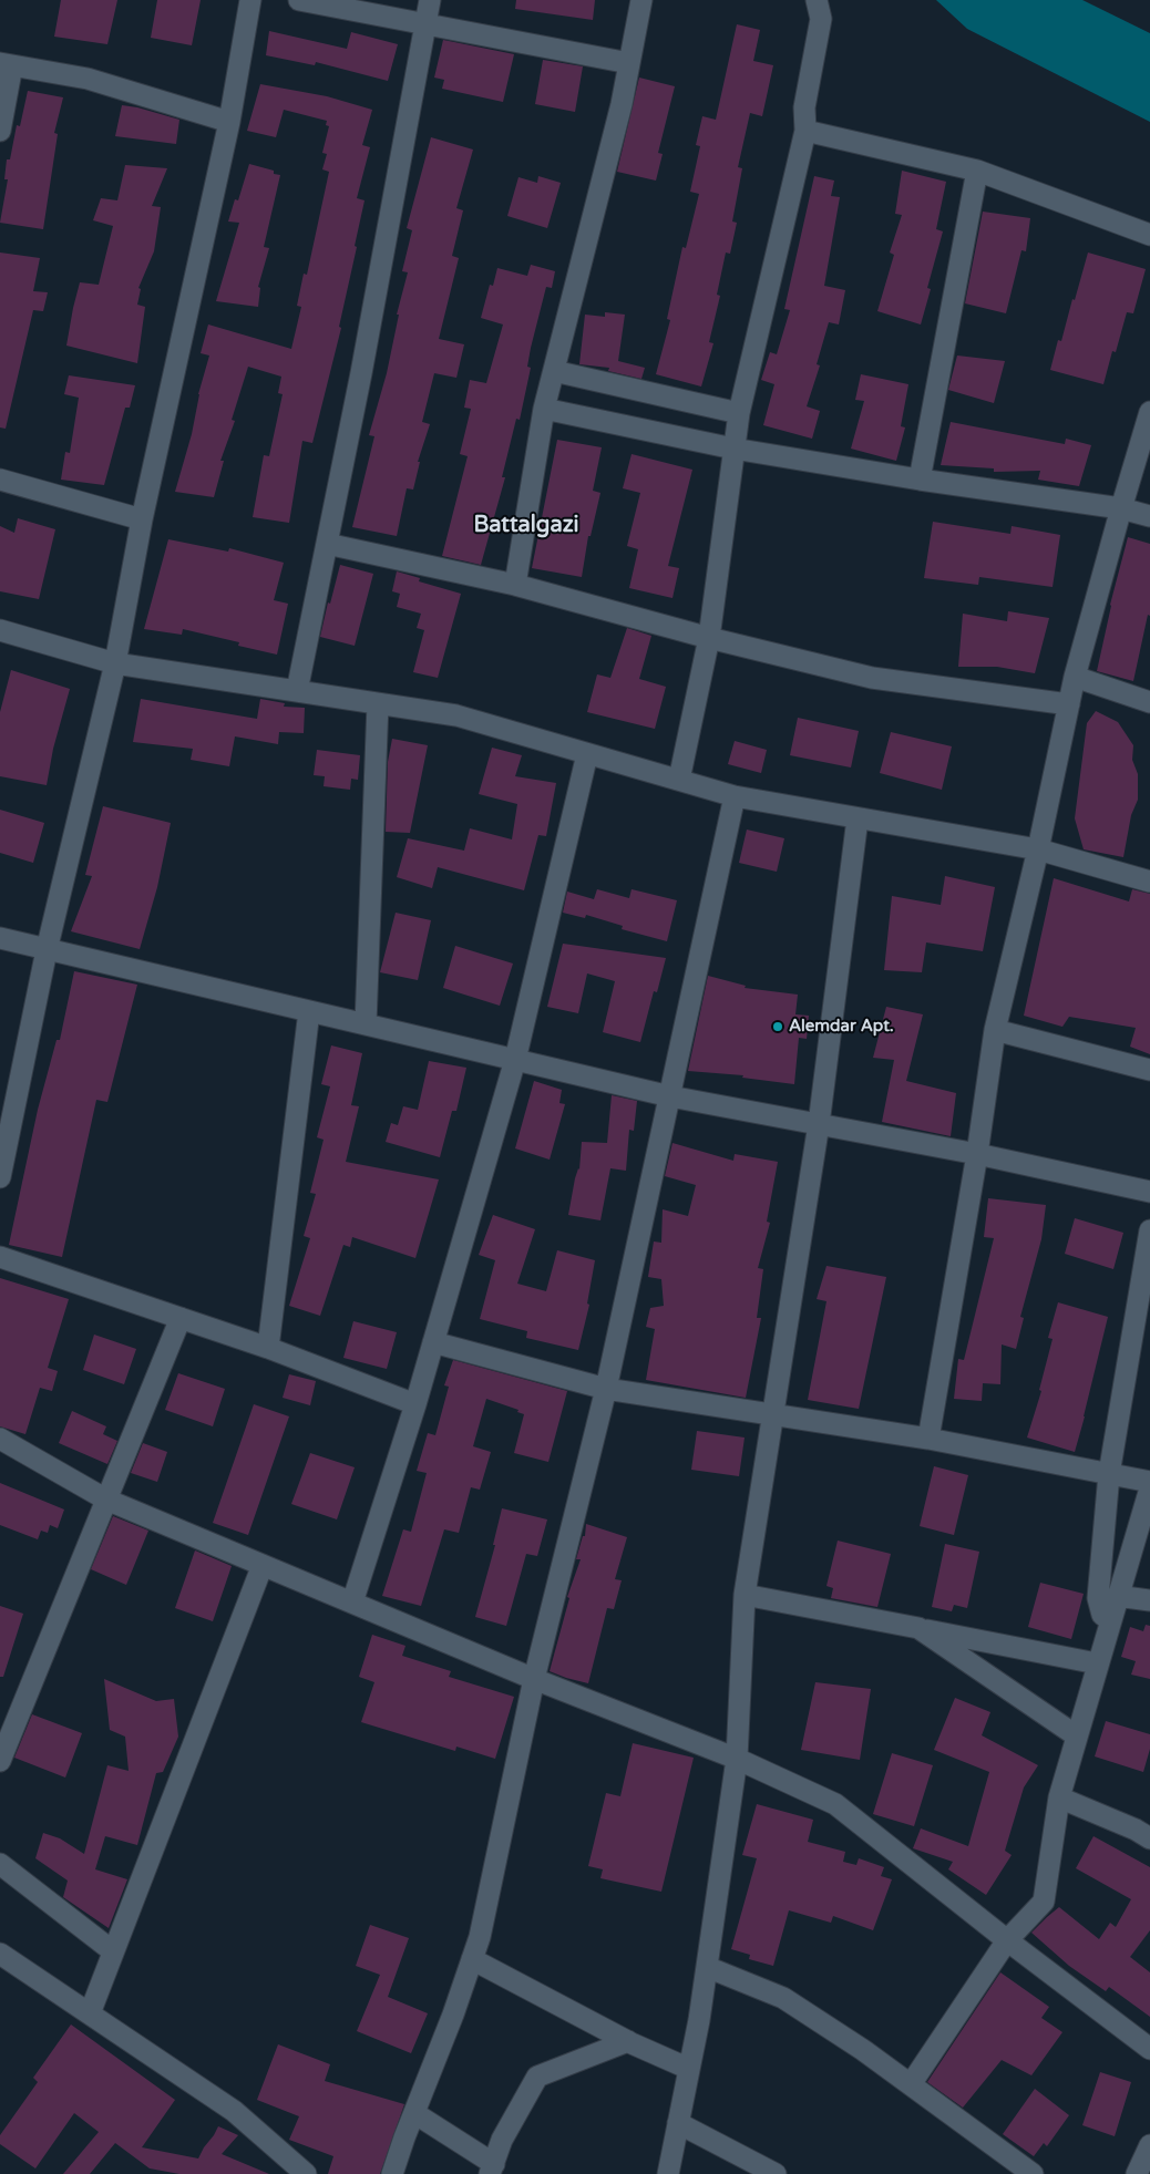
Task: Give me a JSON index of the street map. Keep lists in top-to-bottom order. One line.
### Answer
{"districts":["Battalgazi"],"places":["Alemdar Apt."]}
